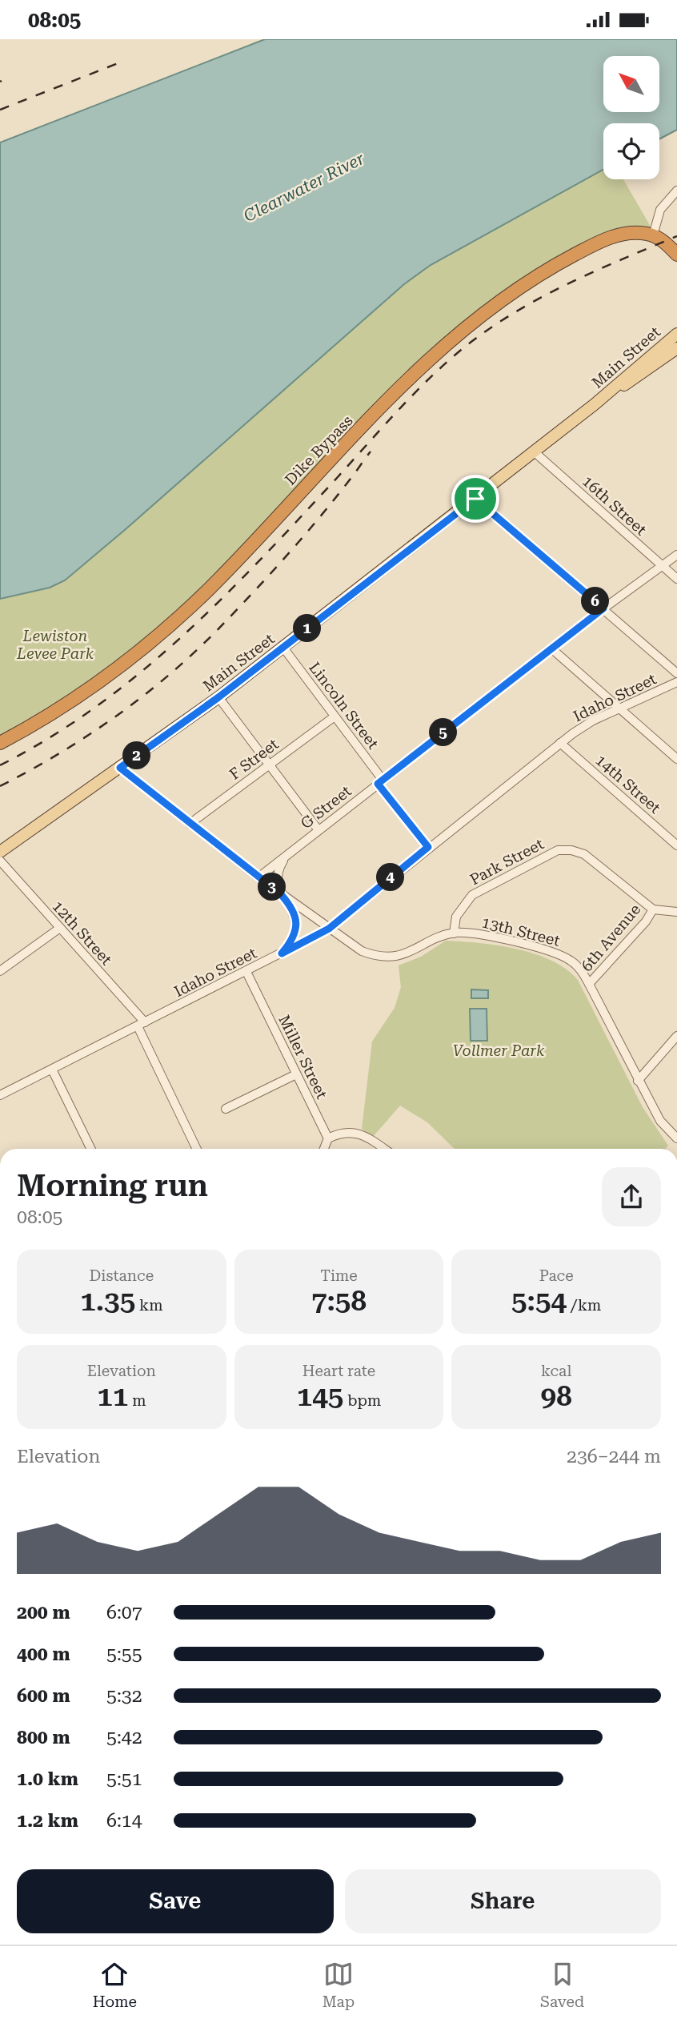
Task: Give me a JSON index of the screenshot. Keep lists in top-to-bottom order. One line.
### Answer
{"streets":{"highway":["Dike Bypass"],"main road":["Main Street"],"street":["16th Street","Idaho Street","Lincoln Street","F Street","14th Street","G Street","Park Street","13th Street","12th Street","6th Avenue","Miller Street"]},"crossings":[["Main Street","16th Street"],["Main Street","Lincoln Street"],["Main Street","13th Street"],["16th Street","G Street"],["Idaho Street","Lincoln Street"],["Idaho Street","14th Street"],["Idaho Street","13th Street"],["Idaho Street","12th Street"],["Idaho Street","Miller Street"],["Lincoln Street","F Street"],["Lincoln Street","G Street"],["F Street","13th Street"],["G Street","13th Street"],["Park Street","13th Street"],["Park Street","6th Avenue"],["13th Street","6th Avenue"]],"water":["Clearwater River"],"parks":["Lewiston Levee Park","Vollmer Park"],"north":"top left","page":{"status":"08:05","pins":["6","1","5","2","4","3"],"heading":["Morning run","08:05"],"stats":[["Distance","1.35 km"],["Time","7:58"],["Pace","5:54 /km"],["Elevation","11 m"],["Heart rate","145 bpm"],["kcal","98"]],"chart":["Elevation","236–244 m"],"list":[{"name":"200 m","note":"6:07"},{"name":"400 m","note":"5:55"},{"name":"600 m","note":"5:32"},{"name":"800 m","note":"5:42"},{"name":"1.0 km","note":"5:51"},{"name":"1.2 km","note":"6:14"}],"buttons":["Save","Share"],"tabs":["Home","Map","Saved"]}}
